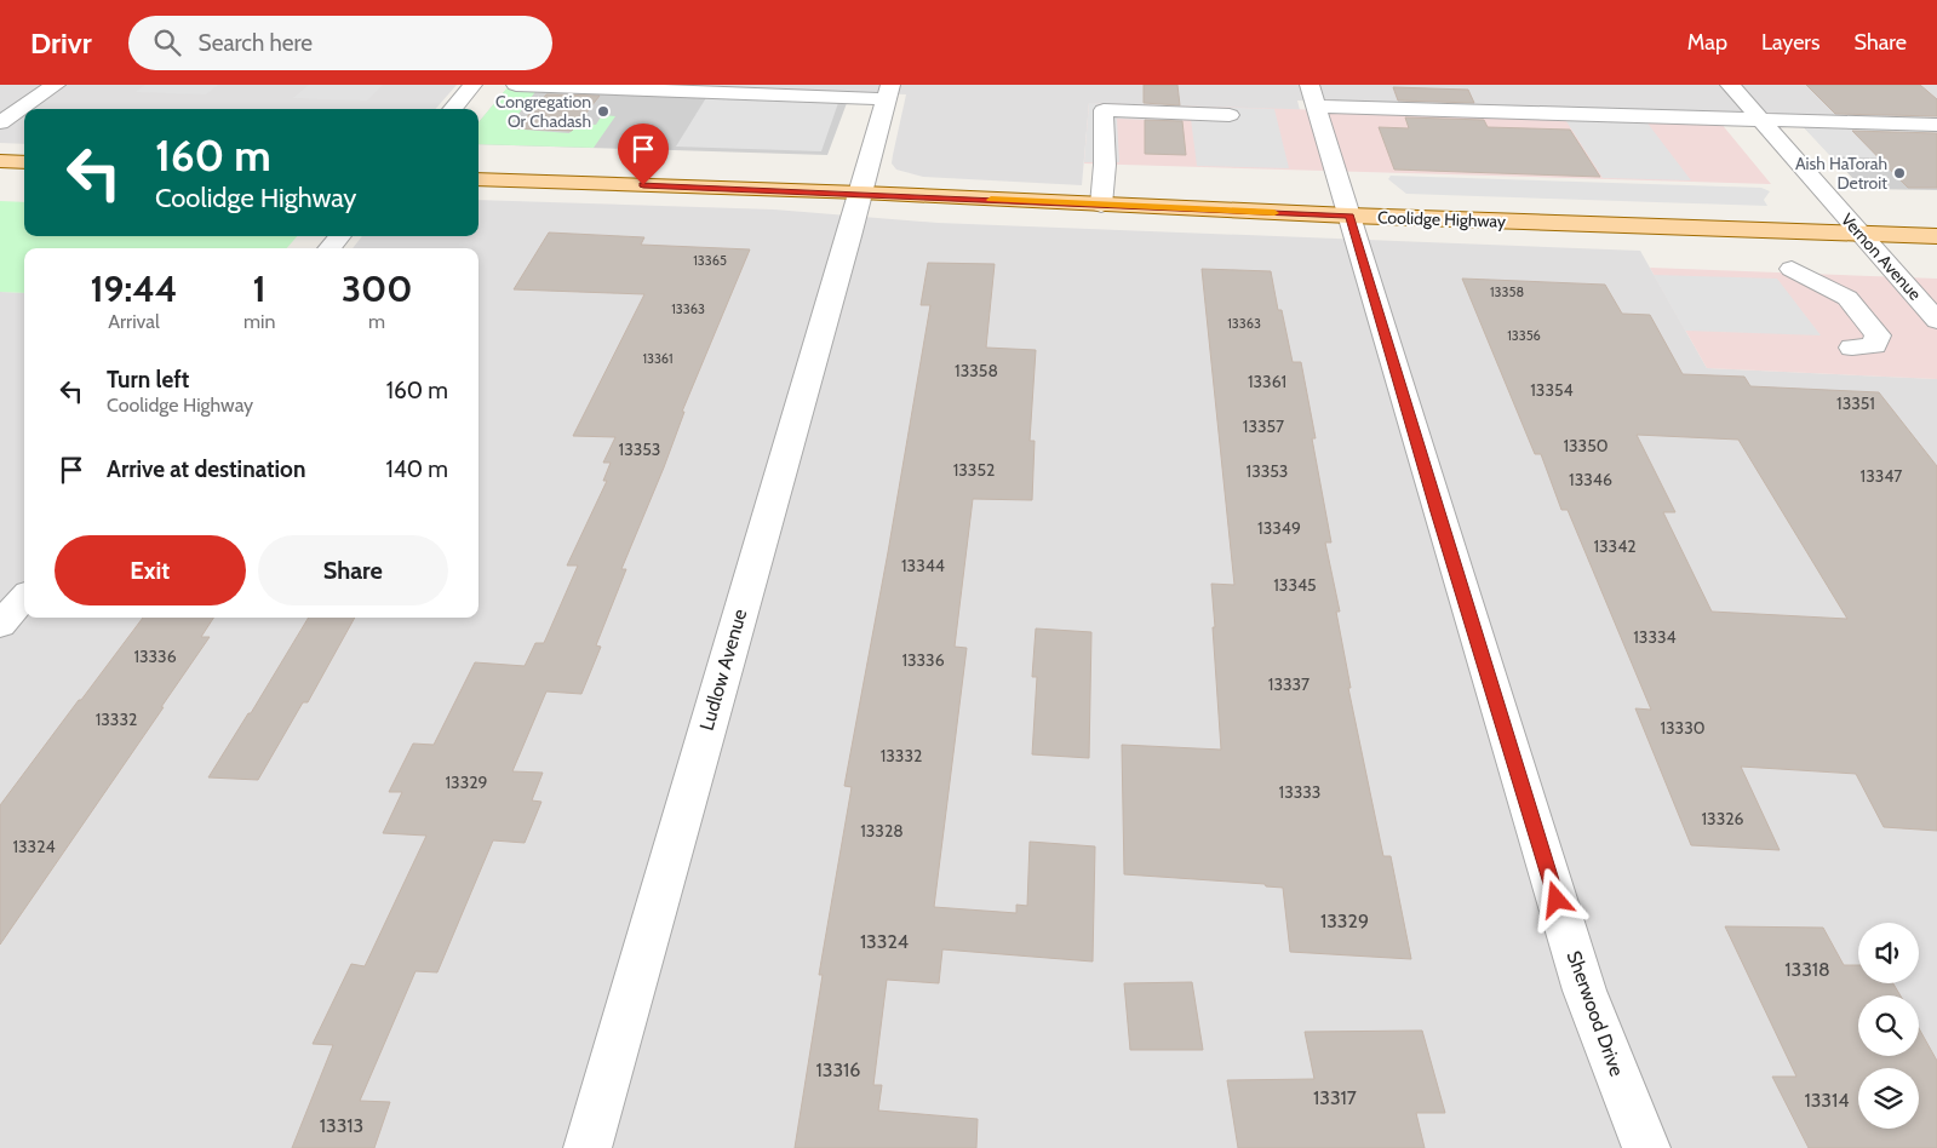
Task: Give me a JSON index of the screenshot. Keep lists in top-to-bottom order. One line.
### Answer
{"streets":{"main road":["Coolidge Highway"],"street":["Vernon Avenue","Ludlow Avenue","Sherwood Drive"]},"crossings":[["Coolidge Highway","Vernon Avenue"],["Coolidge Highway","Ludlow Avenue"],["Coolidge Highway","Sherwood Drive"]],"places":["Congregation Or Chadash","Aish HaTorah Detroit"],"house_numbers":["13365","13358","13363","13363","13356","13361","13358","13361","13354","13351","13357","13350","13353","13352","13353","13347","13346","13349","13342","13344","13345","13334","13336","13336","13337","13332","13330","13332","13329","13333","13326","13328","13324","13329","13324","13318","13316","13317","13314","13313"],"page":{"header":"Drivr","search":"Search here","nav":["Map","Layers","Share"],"turn":["160 m","Coolidge Highway"],"eta":["19:44","Arrival","1","min","300","m"],"list":[{"name":"Turn left","note":"Coolidge Highway","value":"160 m"},{"name":"Arrive at destination","value":"140 m"}],"buttons":["Exit","Share"]}}
